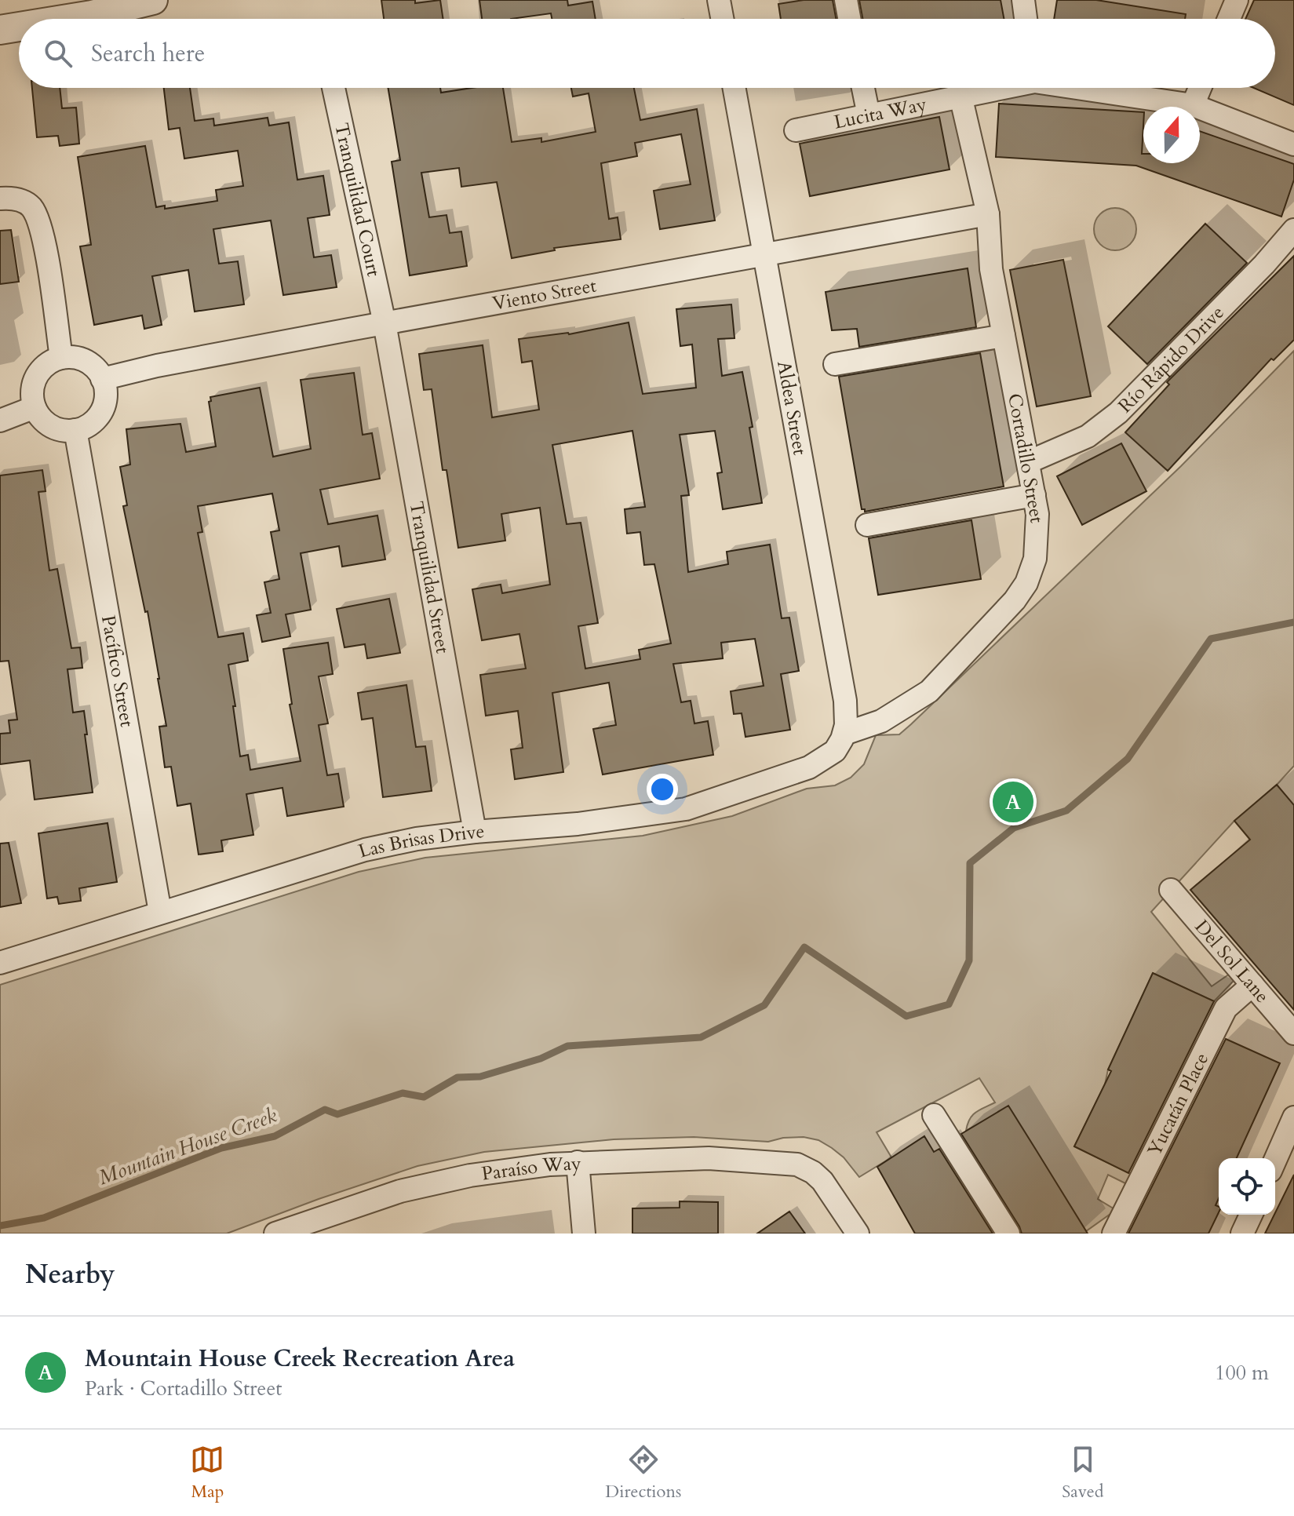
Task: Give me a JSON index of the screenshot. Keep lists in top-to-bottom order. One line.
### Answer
{"streets":{"street":["Lucita Way","Tranquilidad Court","Viento Street","Río Rápido Drive","Aldea Street","Cortadillo Street","Tranquilidad Street","Pacífico Street","Las Brisas Drive","Del Sol Lane","Yucatán Place","Paraíso Way"]},"crossings":[["Lucita Way","Cortadillo Street"],["Tranquilidad Court","Viento Street"],["Tranquilidad Court","Tranquilidad Street"],["Viento Street","Aldea Street"],["Viento Street","Cortadillo Street"],["Viento Street","Tranquilidad Street"],["Viento Street","Pacífico Street"],["Río Rápido Drive","Cortadillo Street"],["Aldea Street","Cortadillo Street"],["Aldea Street","Las Brisas Drive"],["Cortadillo Street","Las Brisas Drive"],["Tranquilidad Street","Las Brisas Drive"],["Pacífico Street","Las Brisas Drive"],["Del Sol Lane","Yucatán Place"]],"water":["Mountain House Creek"],"north":"top","page":{"search":"Search here","pins":"A","heading":"Nearby","list":[{"mark":"A","name":"Mountain House Creek Recreation Area","note":"Park · Cortadillo Street","value":"100 m"}],"nav":["Map","Directions","Saved"]}}
